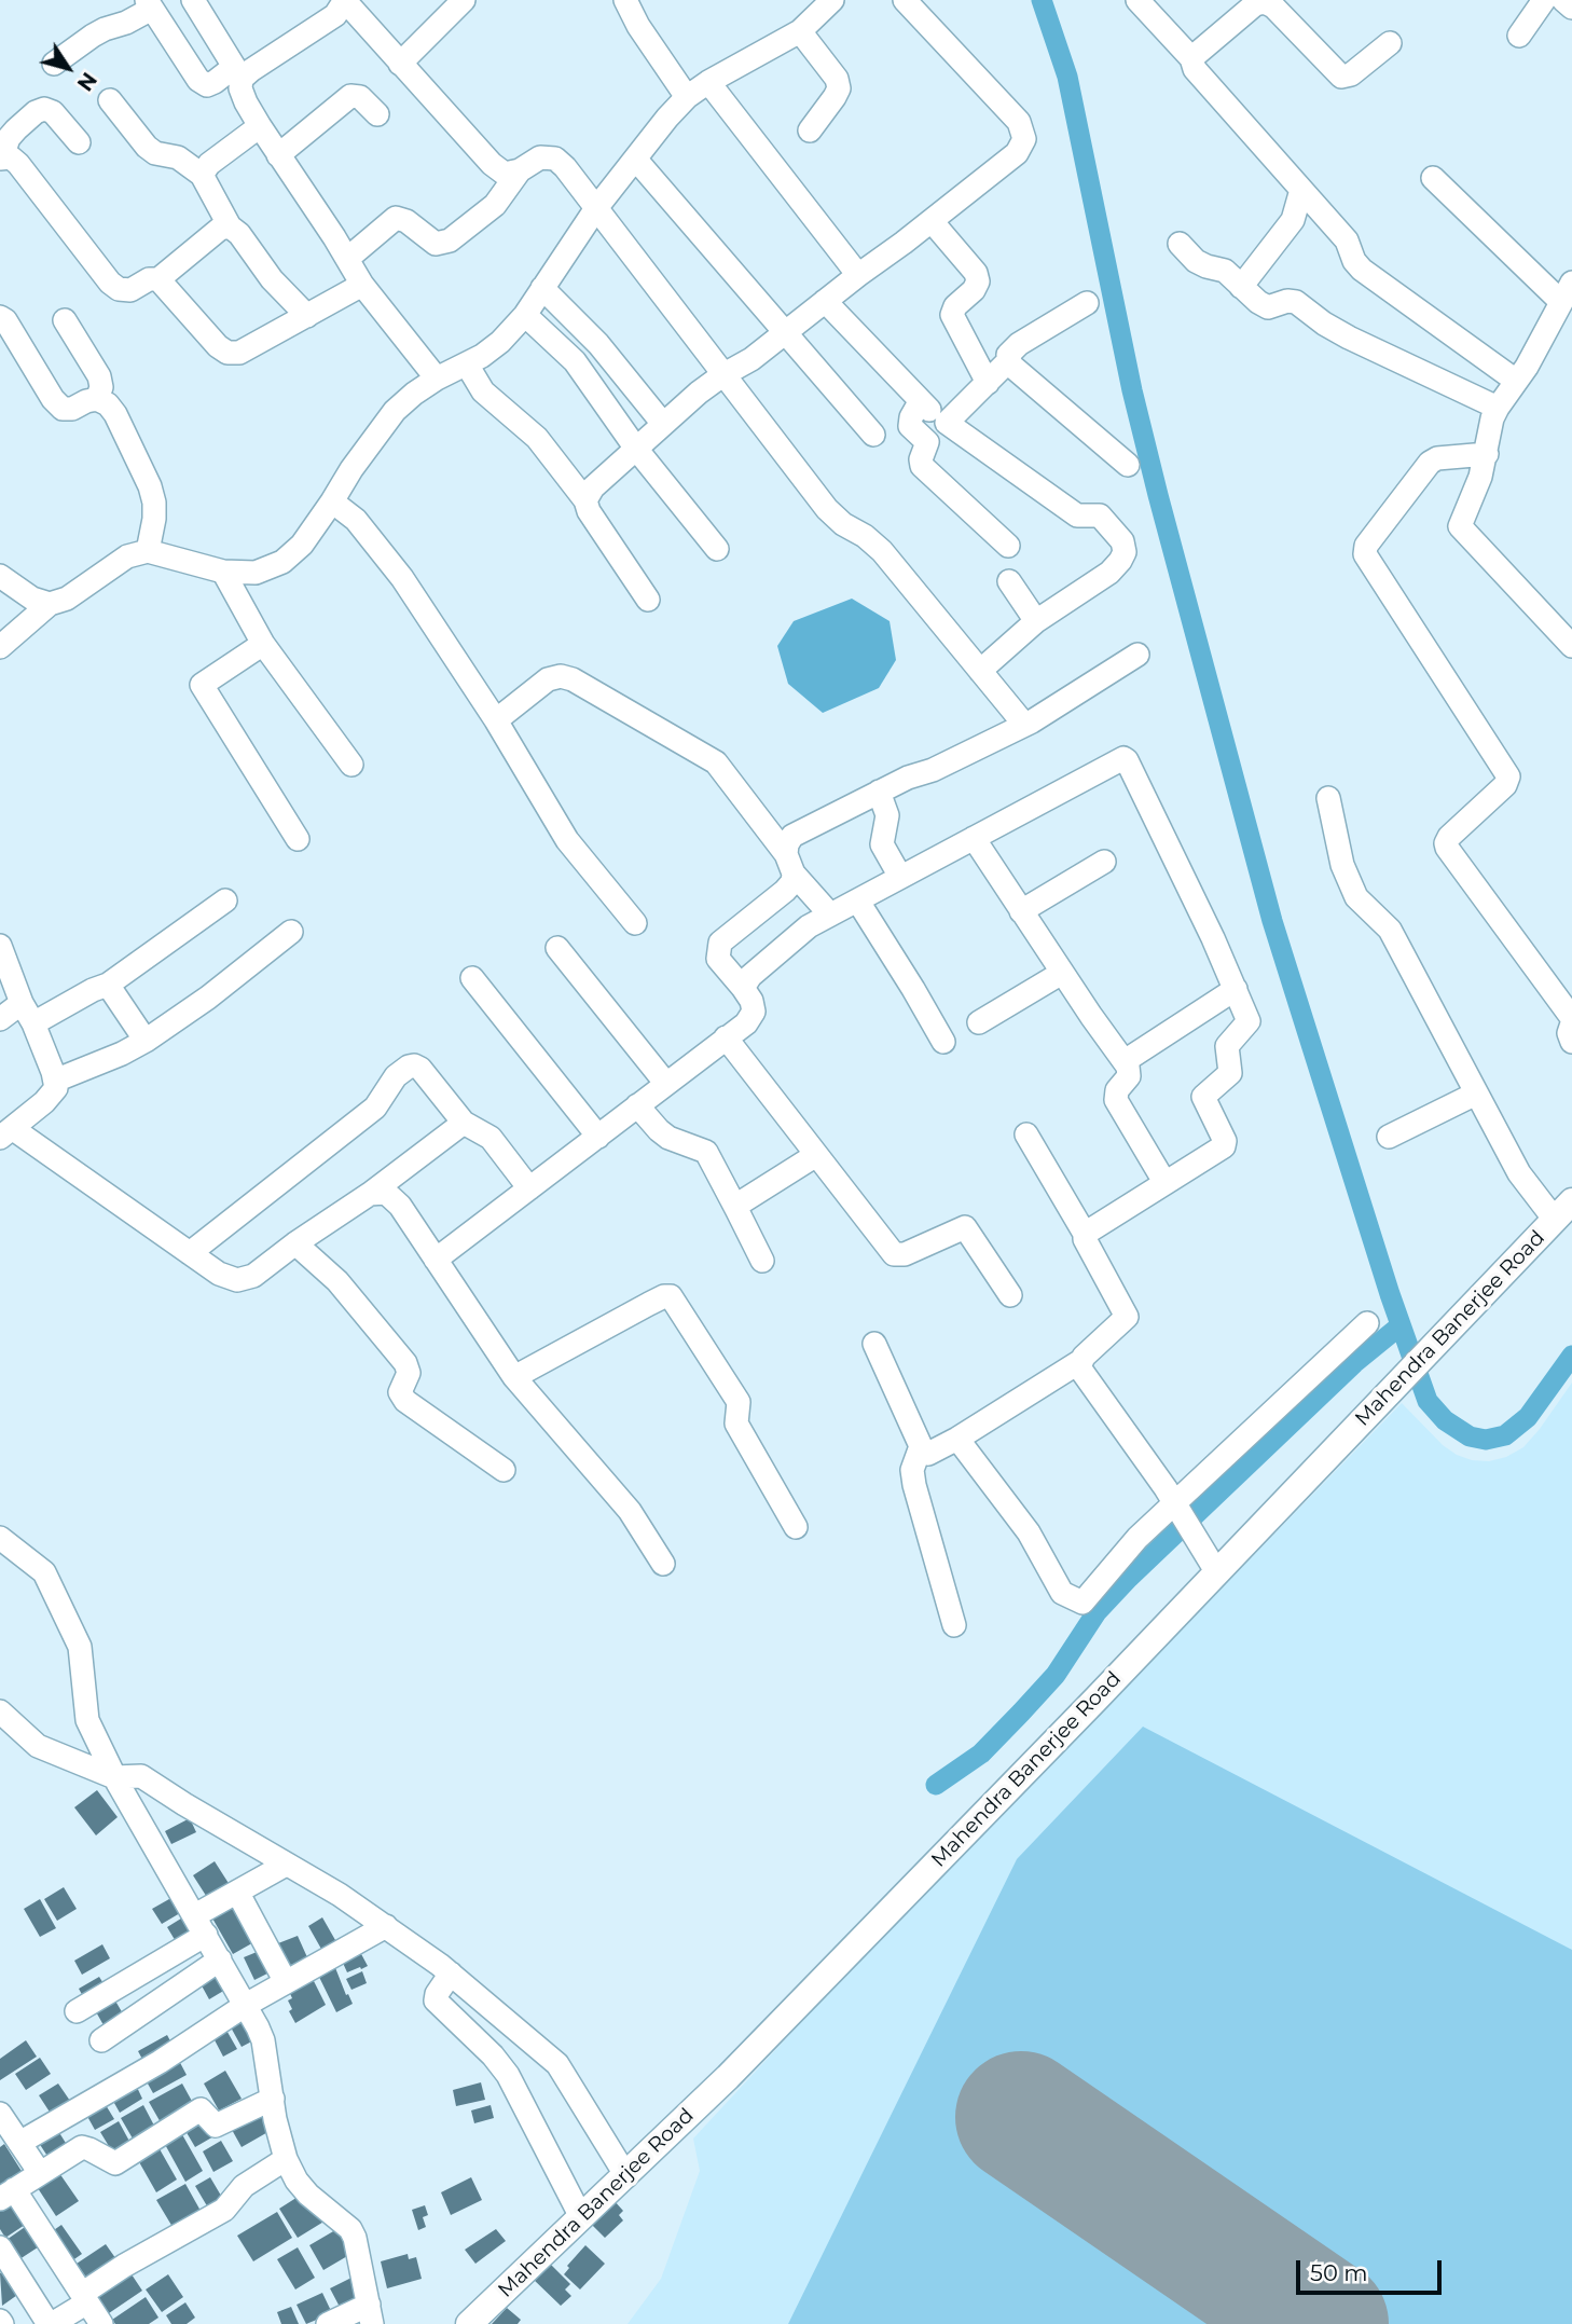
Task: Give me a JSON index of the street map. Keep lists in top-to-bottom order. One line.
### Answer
{"streets":{"street":["Mahendra Banerjee Road"]},"scale_bar":"50 m","north":"bottom right"}
